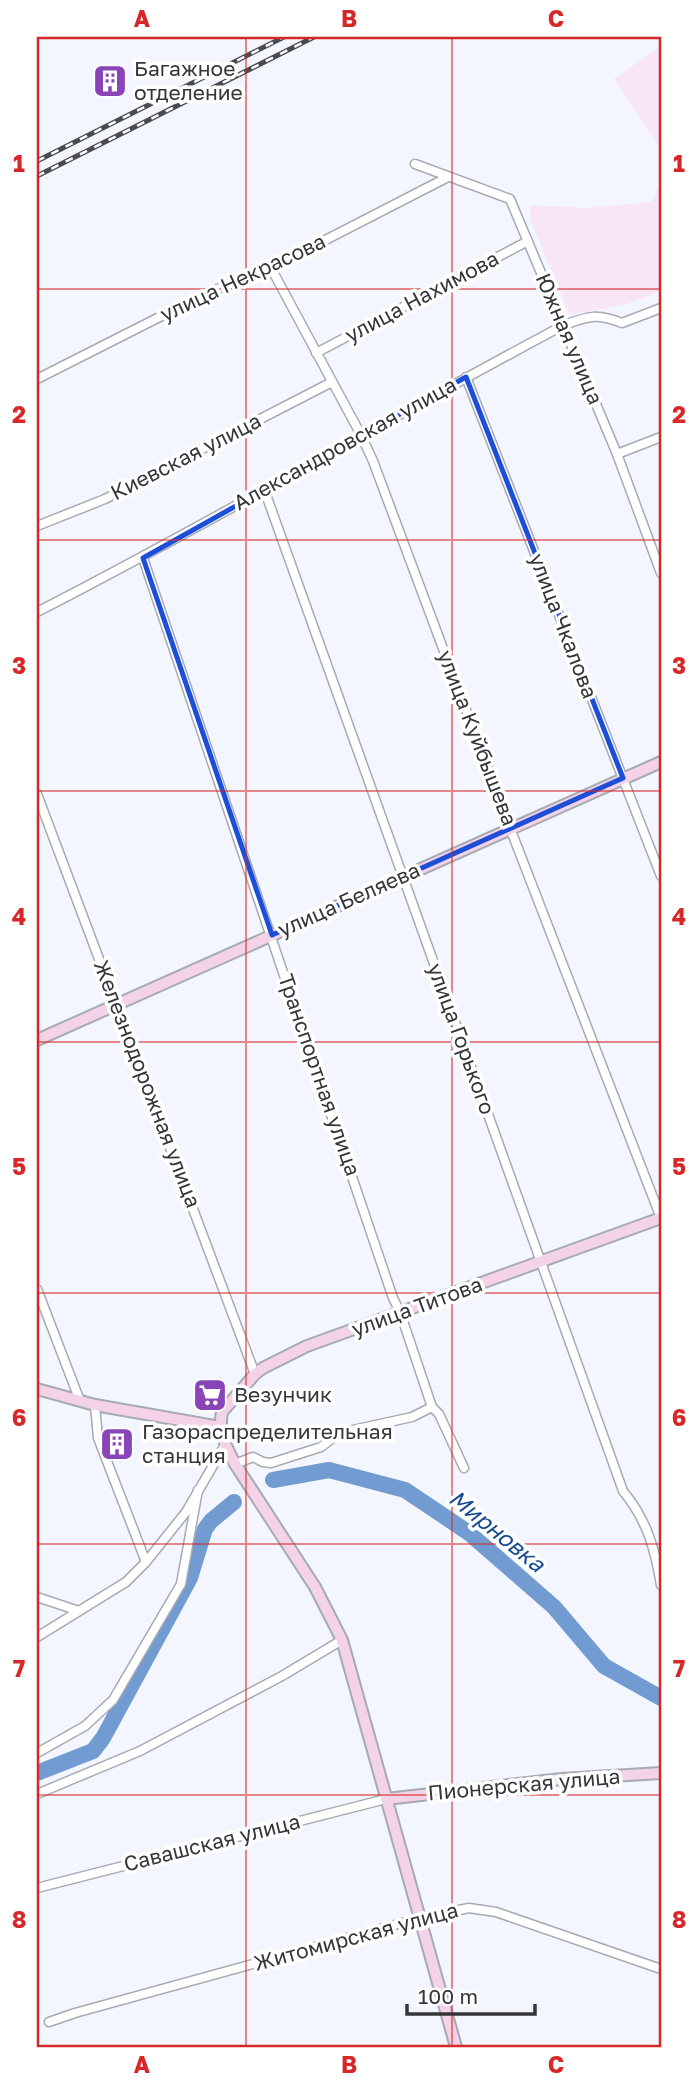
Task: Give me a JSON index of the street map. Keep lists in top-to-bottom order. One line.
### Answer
{"streets":{"main road":["улица Беляева","улица Титова","Пионерская улица"],"street":["улица Некрасова","улица Нахимова","Южная улица","Александровская улица","Киевская улица","улица Чкалова","улица Куйбышева","улица Горького","Транспортная улица","Железнодорожная улица","Савашская улица","Житомирская улица"]},"crossings":[["улица Некрасова","Южная улица"],["улица Некрасова","улица Куйбышева"],["улица Нахимова","Южная улица"],["улица Нахимова","улица Куйбышева"],["Южная улица","Александровская улица"],["Александровская улица","улица Чкалова"],["Александровская улица","улица Куйбышева"],["Александровская улица","улица Горького"],["Александровская улица","Транспортная улица"],["Киевская улица","улица Куйбышева"],["улица Чкалова","улица Беляева"],["улица Куйбышева","улица Беляева"],["улица Куйбышева","улица Титова"],["улица Беляева","улица Горького"],["улица Беляева","Транспортная улица"],["улица Беляева","Железнодорожная улица"],["улица Горького","улица Титова"],["Транспортная улица","улица Титова"],["Железнодорожная улица","улица Титова"],["Пионерская улица","Савашская улица"]],"water":["Мирновка"],"places":{"building":["Багажное отделение","Газораспределительная станция"],"supermarket":["Везунчик"]},"scale_bar":"100 m","grid":{"columns":["A","B","C"],"rows":["1","2","3","4","5","6","7","8"]}}
